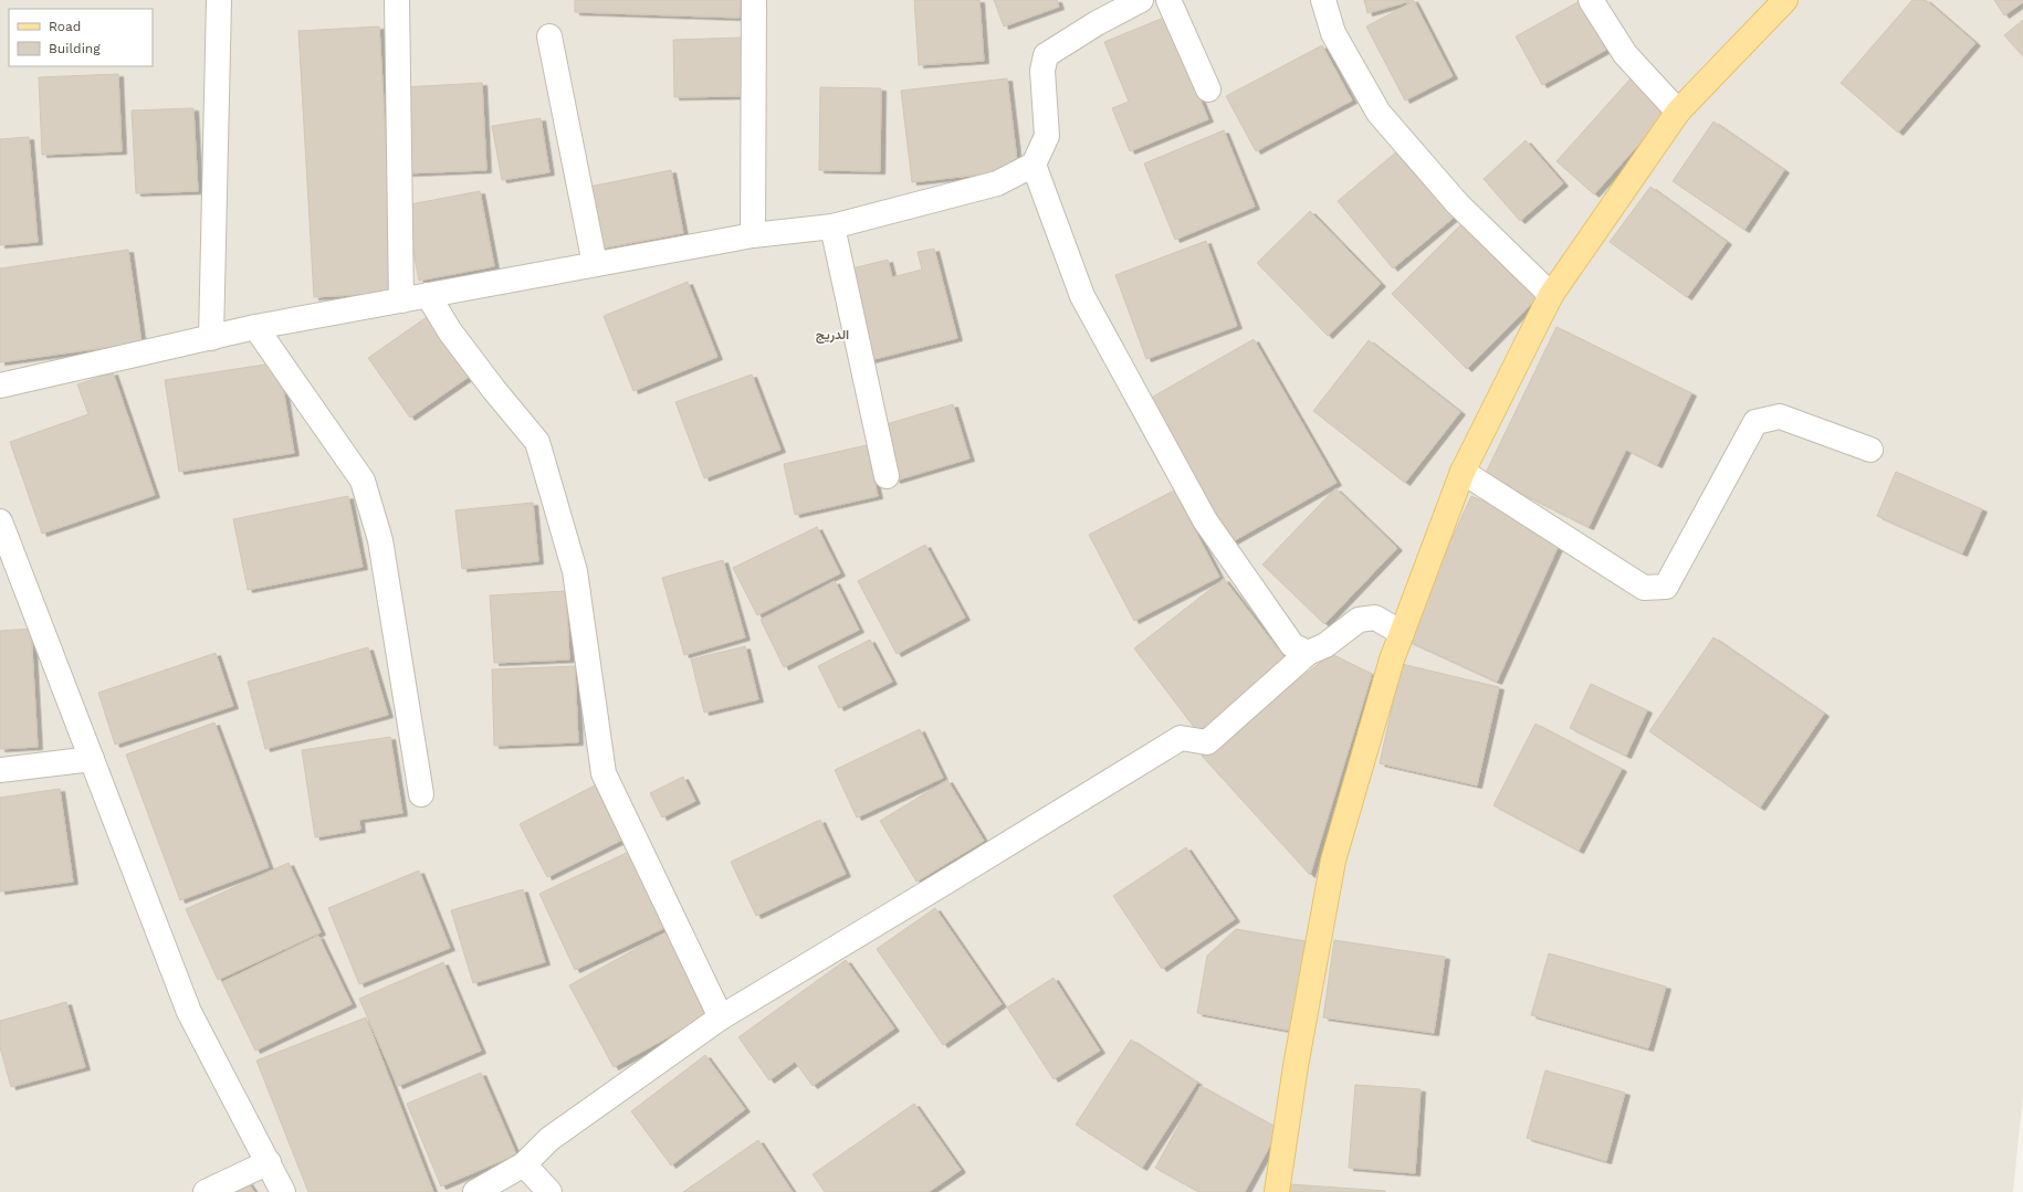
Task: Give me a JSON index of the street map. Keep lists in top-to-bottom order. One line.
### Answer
{"districts":["الدريج"],"legend":["Road","Building"]}
